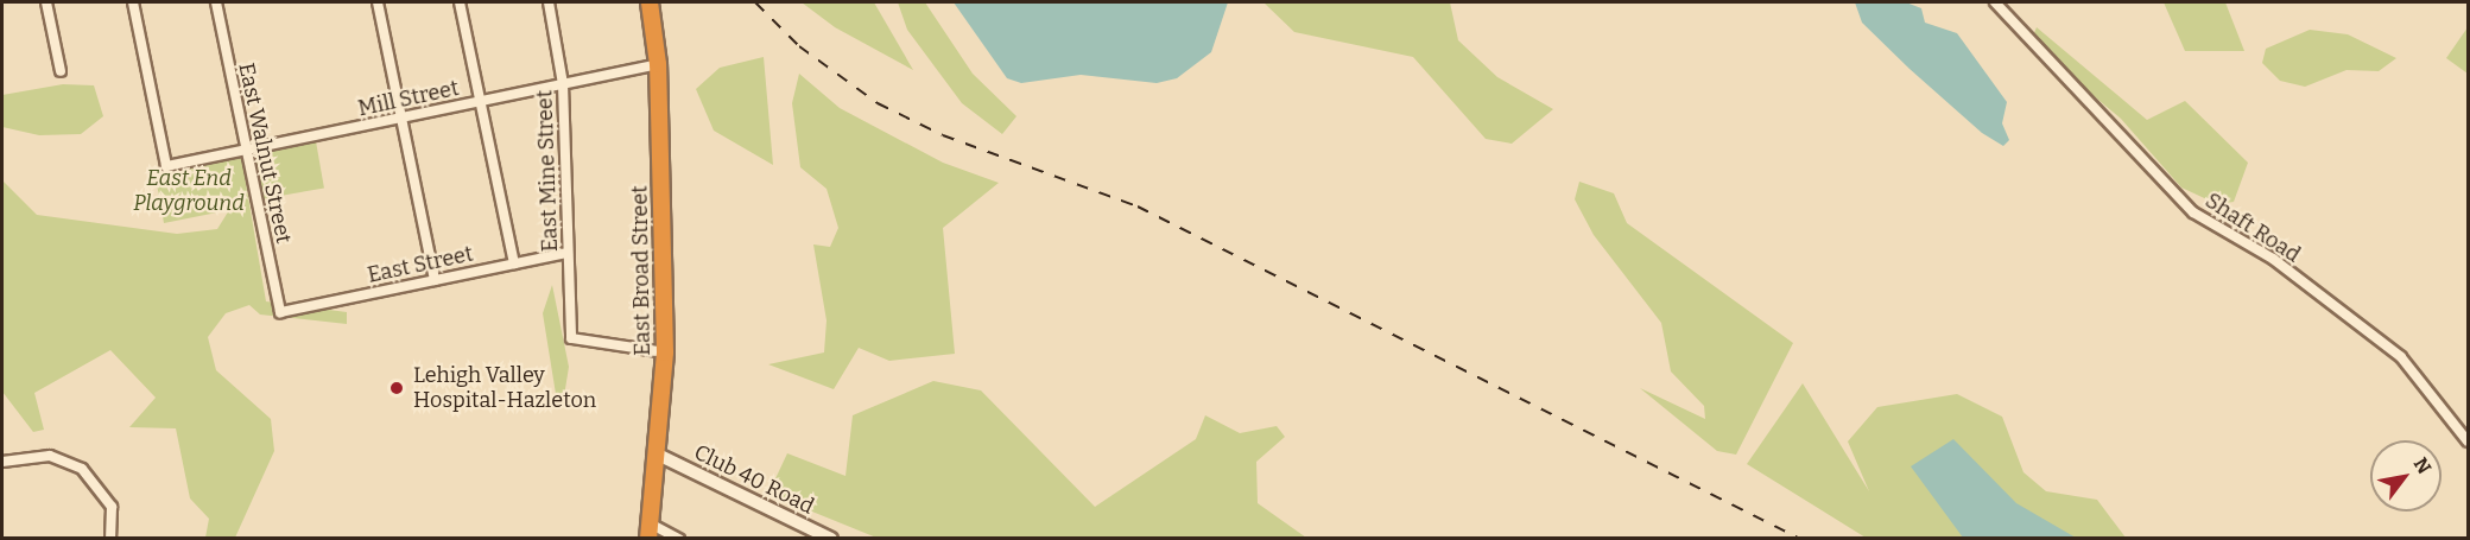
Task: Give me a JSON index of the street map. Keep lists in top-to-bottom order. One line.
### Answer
{"streets":{"highway":["East Broad Street"],"street":["Mill Street","East Walnut Street","East Mine Street","Shaft Road","East Street","Club 40 Road"]},"crossings":[["Mill Street","East Walnut Street"],["Mill Street","East Mine Street"],["Mill Street","East Broad Street"],["East Walnut Street","East Street"],["East Mine Street","East Street"],["East Mine Street","East Broad Street"],["East Broad Street","Club 40 Road"]],"parks":["East End Playground"],"places":["Lehigh Valley Hospital-Hazleton"],"north":"top right"}
